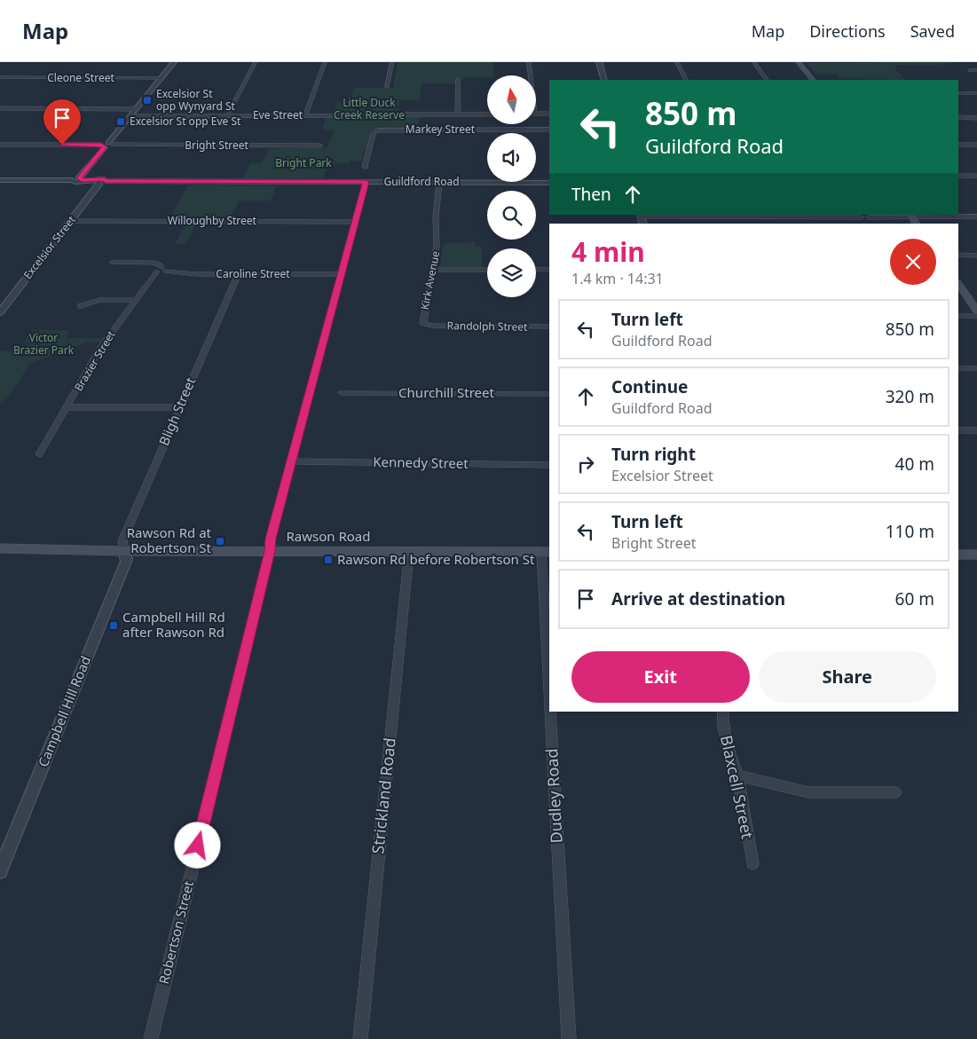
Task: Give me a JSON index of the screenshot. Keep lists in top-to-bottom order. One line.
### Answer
{"streets":{"main road":["Rawson Road"],"street":["Cleone Street","Eve Street","Markey Street","Bright Street","Guildford Road","Willoughby Street","Excelsior Street","Caroline Street","Kirk Avenue","Randolph Street","Brazier Street","Churchill Street","Bligh Street","Kennedy Street","Campbell Hill Road","Blaxcell Street","Strickland Road","Dudley Road","Robertson Street"]},"crossings":[["Guildford Road","Excelsior Street"],["Guildford Road","Kirk Avenue"],["Guildford Road","Robertson Street"],["Willoughby Street","Excelsior Street"],["Willoughby Street","Robertson Street"],["Caroline Street","Brazier Street"],["Caroline Street","Bligh Street"],["Caroline Street","Robertson Street"],["Kirk Avenue","Randolph Street"],["Bligh Street","Rawson Road"],["Bligh Street","Campbell Hill Road"],["Kennedy Street","Robertson Street"],["Rawson Road","Campbell Hill Road"],["Rawson Road","Strickland Road"],["Rawson Road","Dudley Road"],["Rawson Road","Robertson Street"]],"parks":["Little Duck Creek Reserve","Bright Park","Victor Brazier Park"],"places":{"transit":["Excelsior St opp Wynyard St","Excelsior St opp Eve St","Rawson Rd at Robertson St","Rawson Rd before Robertson St","Campbell Hill Rd after Rawson Rd"]},"north":"top","page":{"header":"Map","nav":["Map","Directions","Saved"],"turn":["850 m","Guildford Road"],"then":"Then","heading":["4 min","1.4 km · 14:31"],"list":[{"name":"Turn left","note":"Guildford Road","value":"850 m"},{"name":"Continue","note":"Guildford Road","value":"320 m"},{"name":"Turn right","note":"Excelsior Street","value":"40 m"},{"name":"Turn left","note":"Bright Street","value":"110 m"},{"name":"Arrive at destination","value":"60 m"}],"buttons":["Exit","Share"]}}
